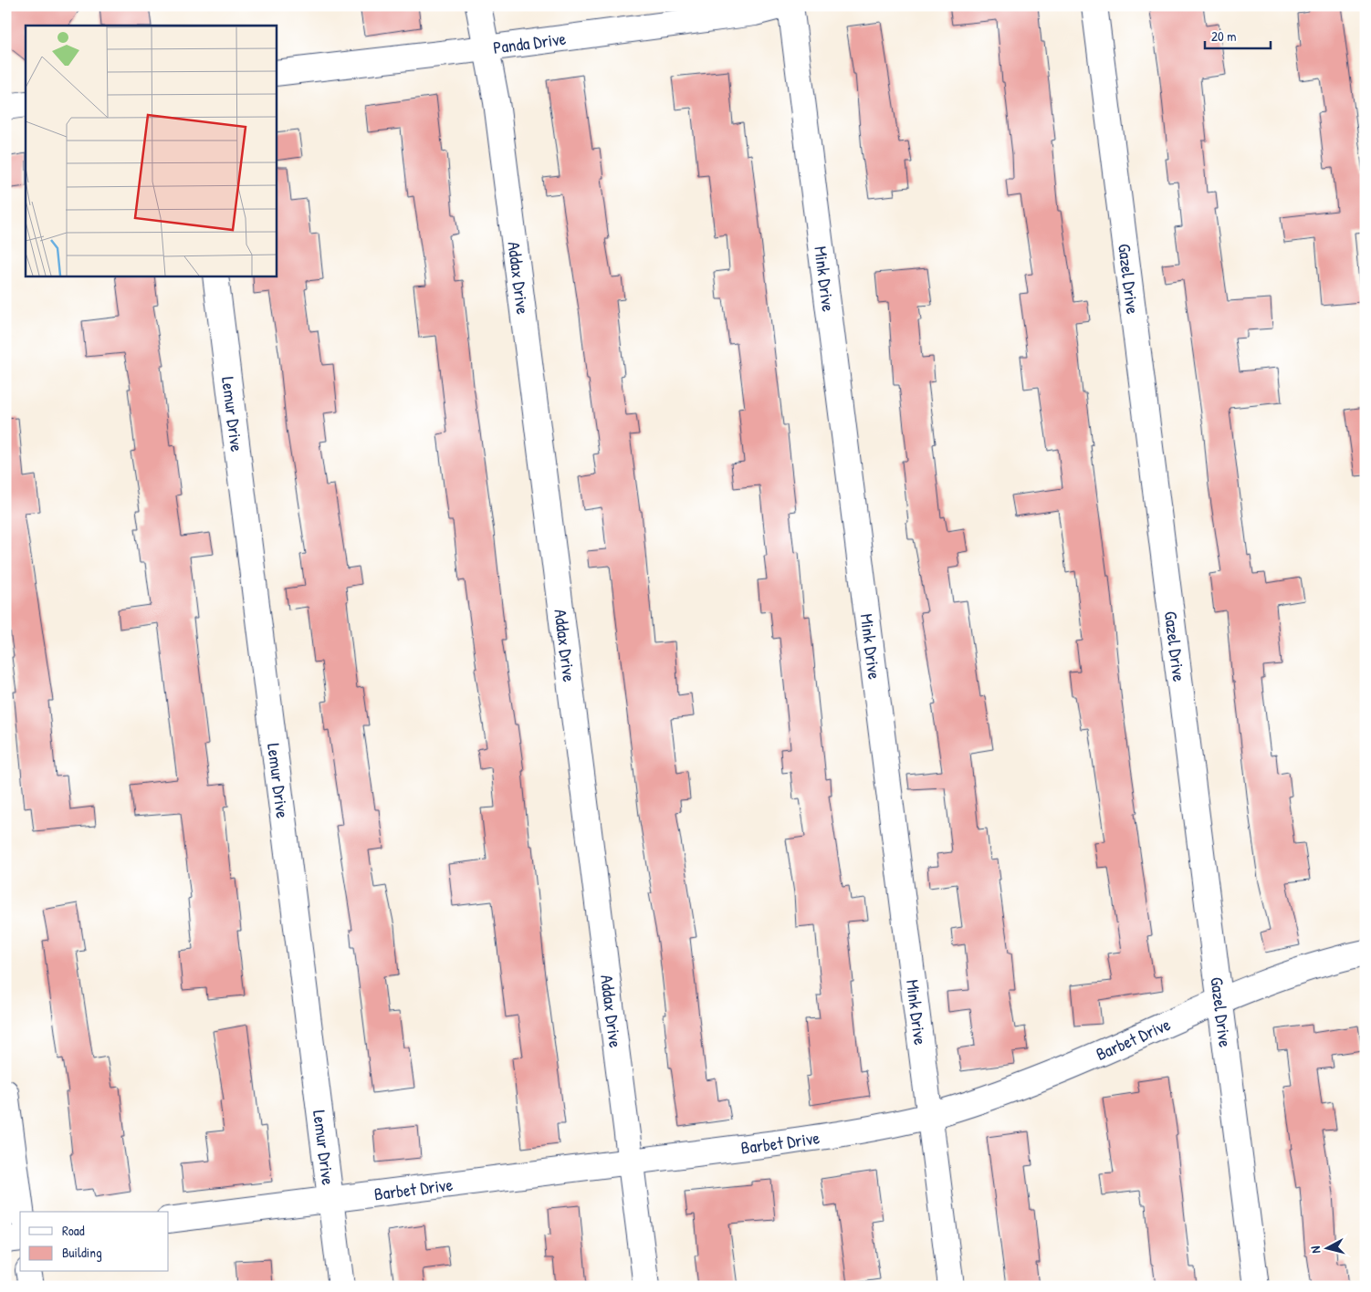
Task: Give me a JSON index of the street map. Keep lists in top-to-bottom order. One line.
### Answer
{"streets":{"street":["Panda Drive","Addax Drive","Mink Drive","Gazel Drive","Lemur Drive","Barbet Drive"]},"crossings":[["Panda Drive","Addax Drive"],["Addax Drive","Barbet Drive"],["Mink Drive","Barbet Drive"],["Gazel Drive","Barbet Drive"],["Lemur Drive","Barbet Drive"]],"legend":["Road","Building"],"scale_bar":"20 m","north":"left"}
